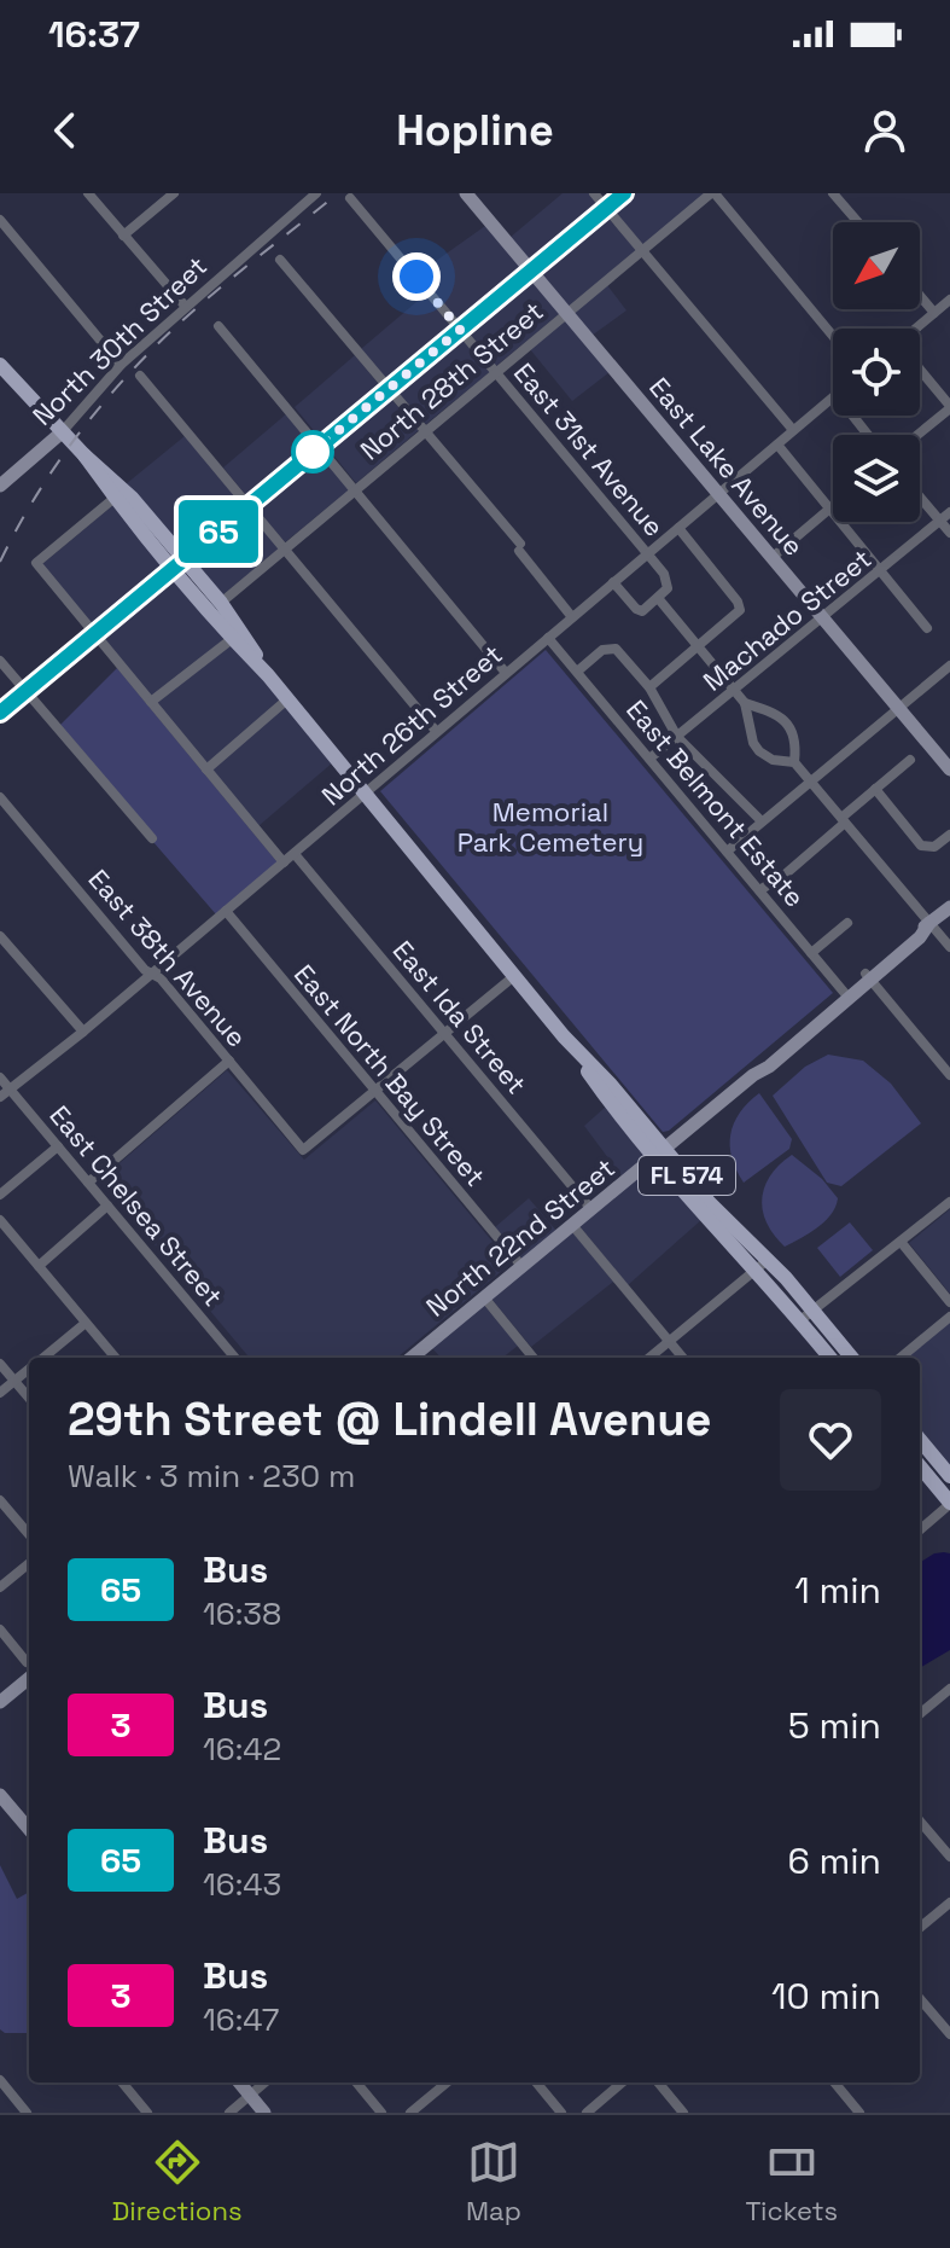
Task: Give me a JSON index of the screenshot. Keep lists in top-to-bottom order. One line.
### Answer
{"streets":{"main road":["FL 574"],"street":["North 30th Street","North 28th Street","East 31st Avenue","East Lake Avenue","Machado Street","North 26th Street","East Belmont Estate","East 38th Avenue","East Ida Street","East North Bay Street","East Chelsea Street","North 22nd Street"]},"crossings":[["North 30th Street","FL 574"],["North 28th Street","East 31st Avenue"],["North 28th Street","East Lake Avenue"],["North 28th Street","FL 574"],["East 31st Avenue","Machado Street"],["East 31st Avenue","North 26th Street"],["East 31st Avenue","North 22nd Street"],["East Lake Avenue","Machado Street"],["East Lake Avenue","North 26th Street"],["Machado Street","East Belmont Estate"],["North 26th Street","East Belmont Estate"],["North 26th Street","East 38th Avenue"],["North 26th Street","East Ida Street"],["North 26th Street","East North Bay Street"],["North 26th Street","FL 574"],["North 26th Street","East Chelsea Street"],["East Belmont Estate","North 22nd Street"],["East 38th Avenue","East North Bay Street"],["East Ida Street","North 22nd Street"],["East North Bay Street","North 22nd Street"],["FL 574","North 22nd Street"]],"parks":["Memorial Park Cemetery"],"lines":["bus line 65"],"north":"bottom left","page":{"status":"16:37","header":"Hopline","on_map":"65","heading":["29th Street @ Lindell Avenue","Walk · 3 min · 230 m"],"list":[{"mark":"65","name":"Bus","note":"16:38","value":"1 min"},{"mark":"3","name":"Bus","note":"16:42","value":"5 min"},{"mark":"65","name":"Bus","note":"16:43","value":"6 min"},{"mark":"3","name":"Bus","note":"16:47","value":"10 min"}],"tabs":["Directions","Map","Tickets"]}}
